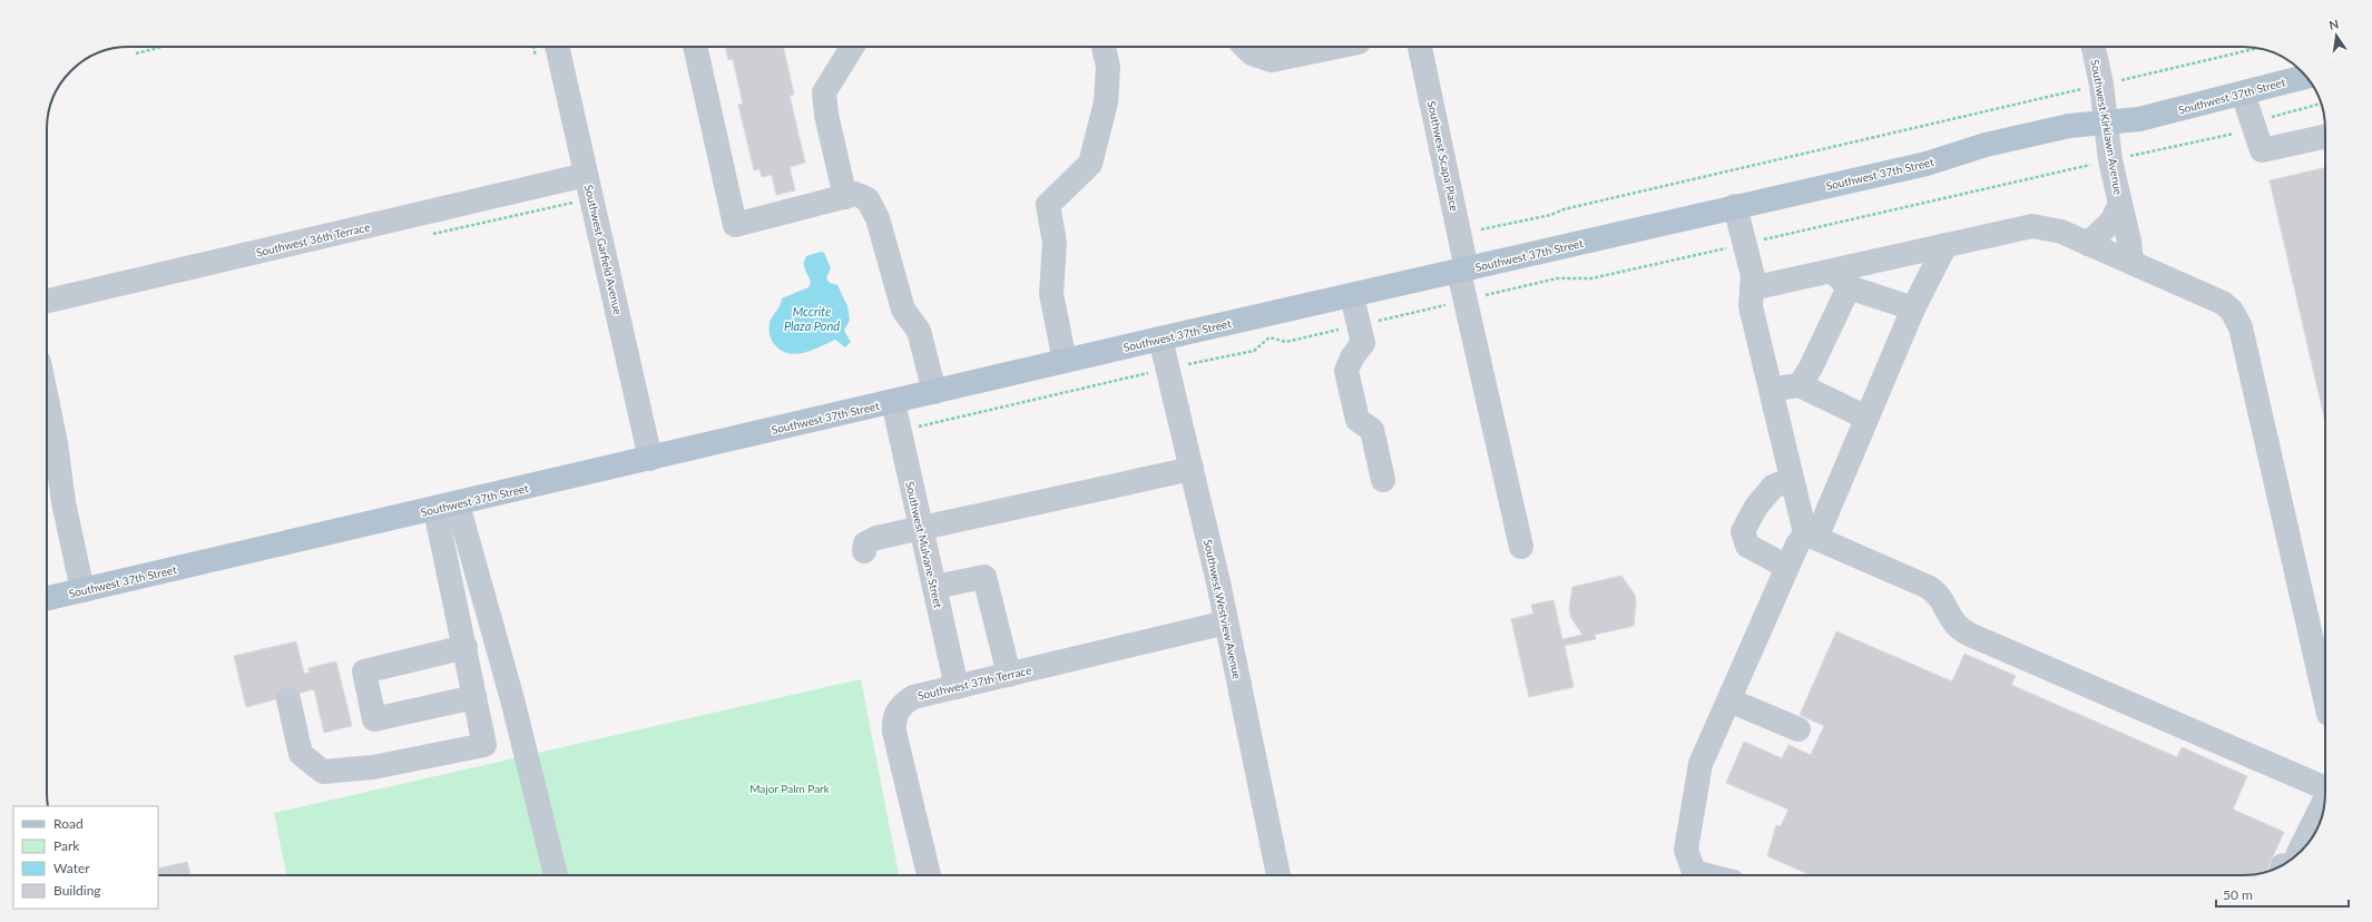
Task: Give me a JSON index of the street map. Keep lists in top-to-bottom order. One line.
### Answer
{"streets":{"main road":["Southwest 37th Street"],"street":["Southwest Kirklawn Avenue","Southwest Scapa Place","Southwest 36th Terrace","Southwest Garfield Avenue","Southwest Mulvane Street","Southwest Westview Avenue","Southwest 37th Terrace"]},"crossings":[["Southwest 37th Street","Southwest Kirklawn Avenue"],["Southwest 37th Street","Southwest Scapa Place"],["Southwest 37th Street","Southwest Garfield Avenue"],["Southwest 37th Street","Southwest Mulvane Street"],["Southwest 37th Street","Southwest Westview Avenue"],["Southwest 36th Terrace","Southwest Garfield Avenue"],["Southwest Mulvane Street","Southwest 37th Terrace"],["Southwest Westview Avenue","Southwest 37th Terrace"]],"water":["Mccrite Plaza Pond"],"parks":["Major Palm Park"],"legend":["Road","Park","Water","Building"],"scale_bar":"50 m","north":"top"}
